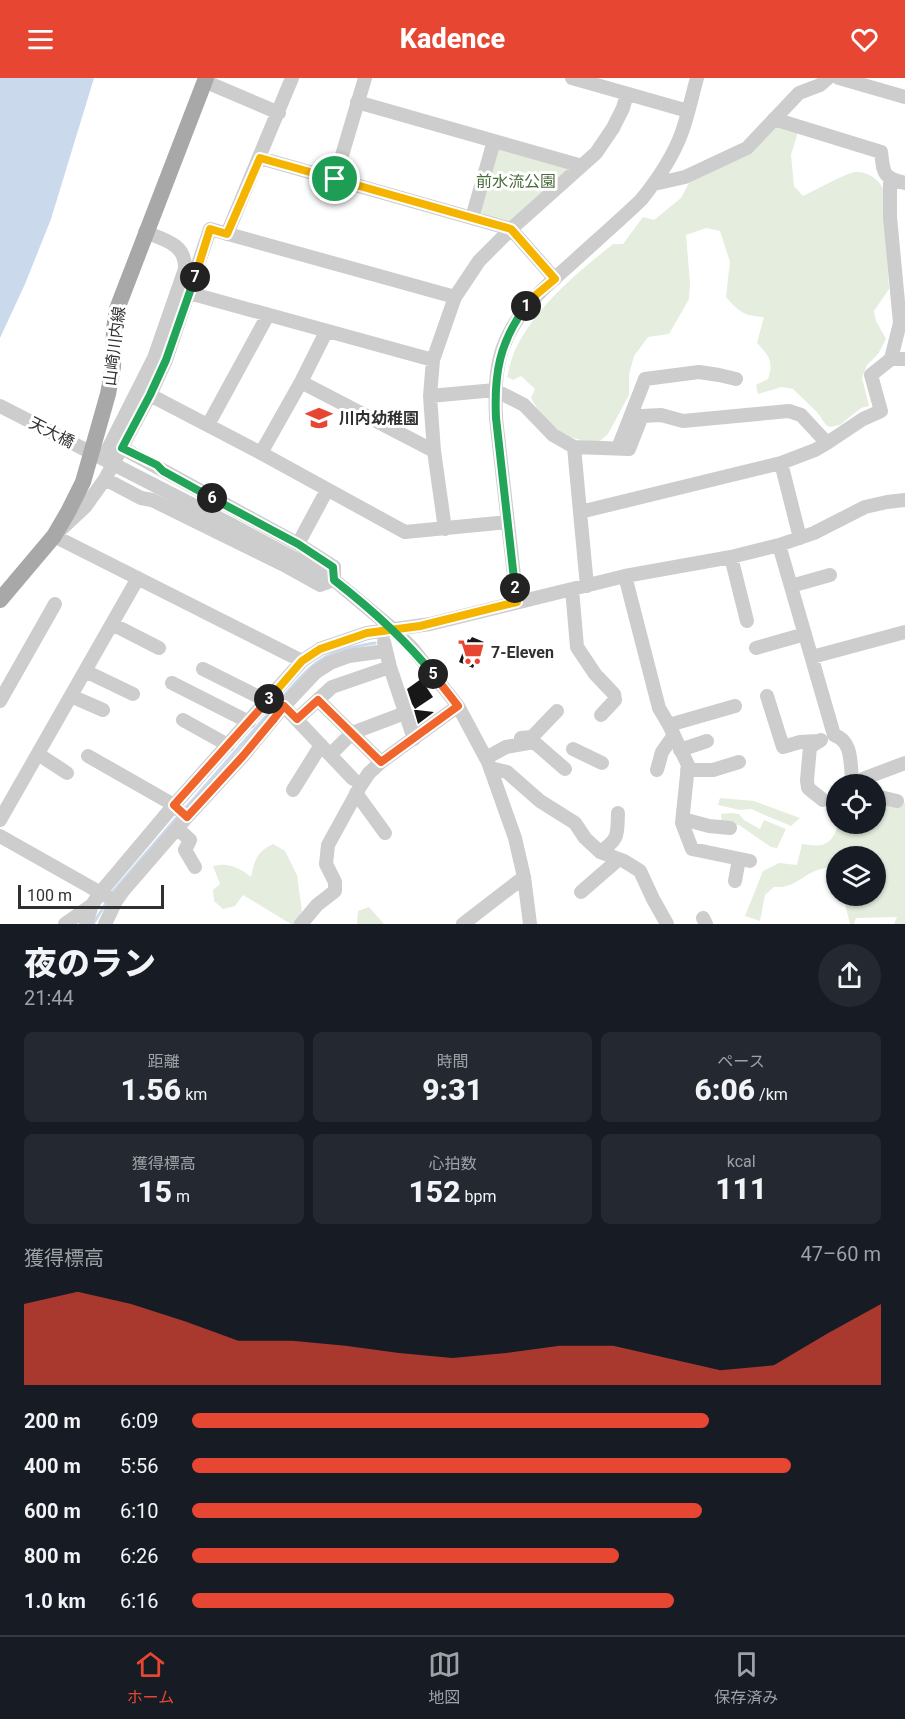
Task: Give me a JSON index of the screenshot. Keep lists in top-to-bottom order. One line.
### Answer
{"streets":{"main road":["山崎川内線"],"street":["天大橋"]},"parks":["前水流公園"],"places":{"school or university":["川内幼稚園"],"supermarket":["7-Eleven"]},"scale_bar":"100 m","page":{"header":"Kadence","pins":["7","1","6","2","5","3"],"scale":"100 m","heading":["夜のラン","21:44"],"stats":[["距離","1.56 km"],["時間","9:31"],["ペース","6:06 /km"],["獲得標高","15 m"],["心拍数","152 bpm"],["kcal","111"]],"chart":["獲得標高","47–60 m"],"list":[{"name":"200 m","note":"6:09"},{"name":"400 m","note":"5:56"},{"name":"600 m","note":"6:10"},{"name":"800 m","note":"6:26"},{"name":"1.0 km","note":"6:16"}],"tabs":["ホーム","地図","保存済み"]}}
